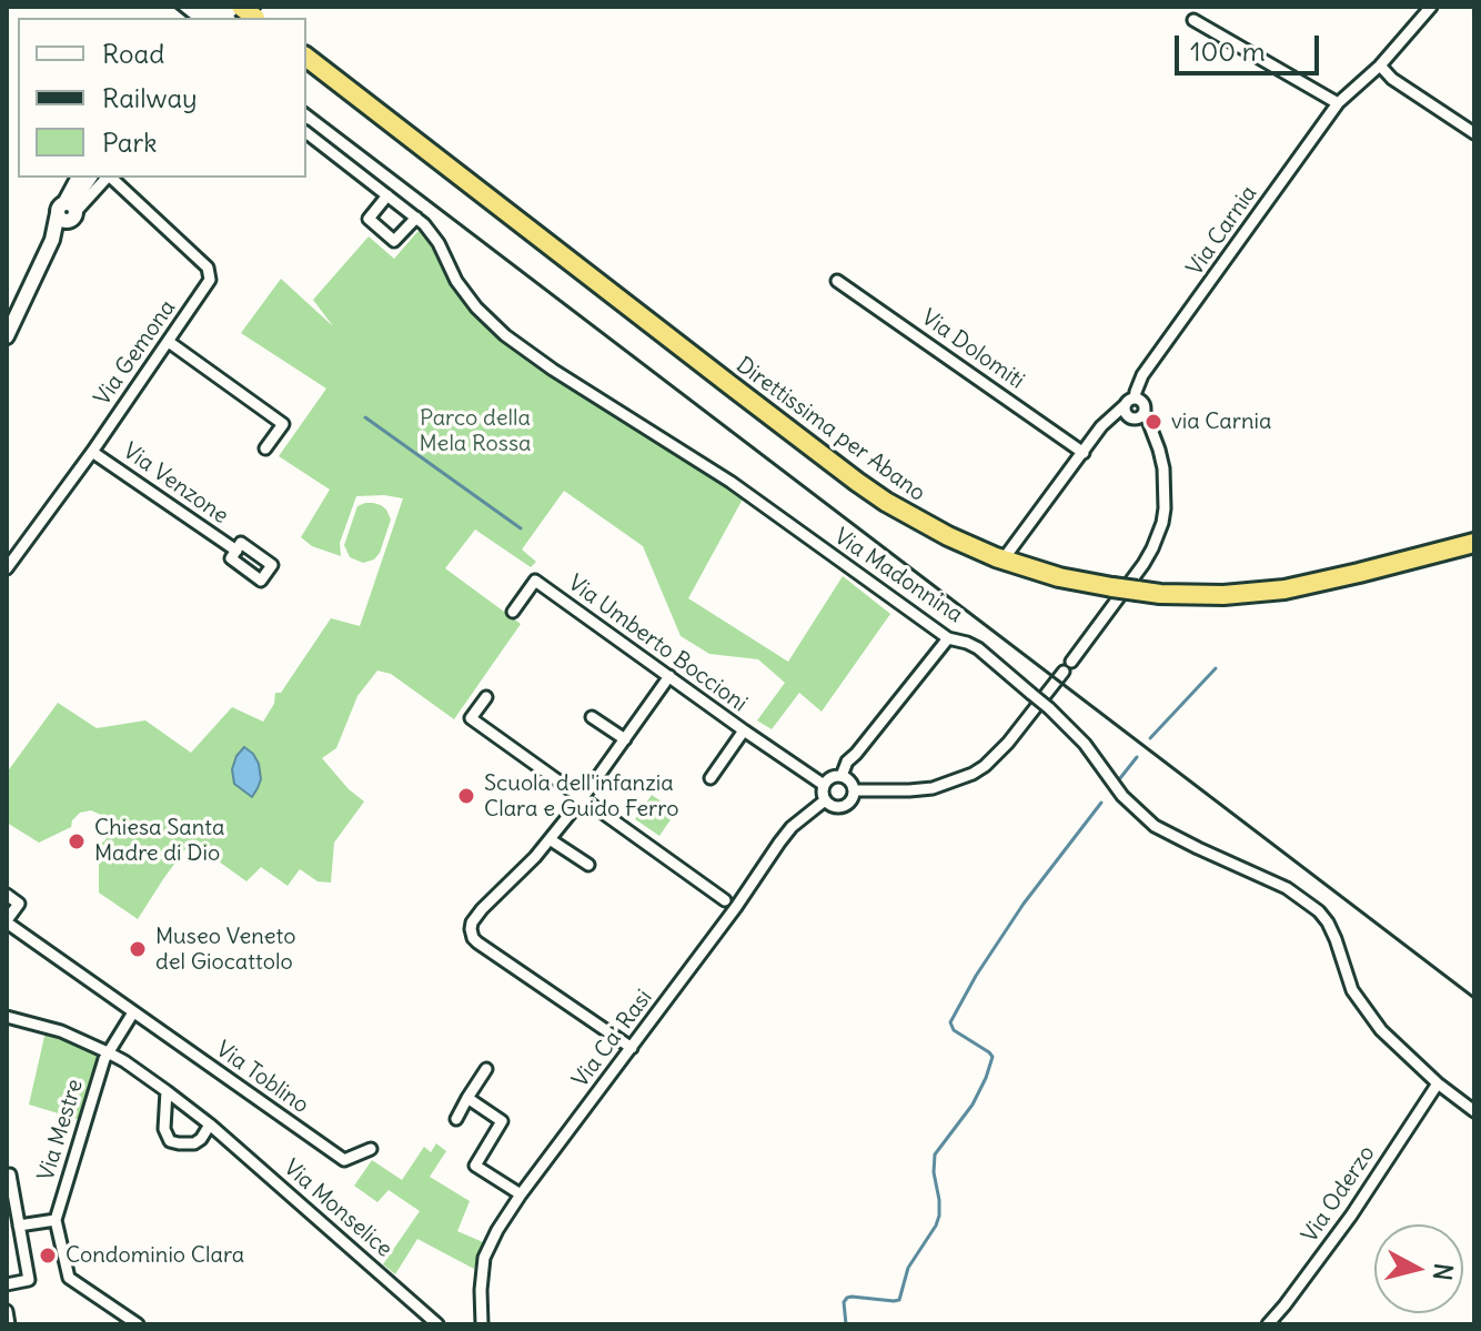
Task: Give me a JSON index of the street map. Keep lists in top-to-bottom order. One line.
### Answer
{"streets":{"highway":["Direttissima per Abano"],"street":["Via Carnia","Via Dolomiti","Via Gemona","Via Venzone","Via Madonnina","Via Umberto Boccioni","Via Ca' Rasi","Via Toblino","Via Mestre","Via Oderzo","Via Monselice"]},"crossings":[["Via Gemona","Via Venzone"],["Via Madonnina","Via Oderzo"],["Via Umberto Boccioni","Via Ca' Rasi"],["Via Mestre","Via Monselice"]],"parks":["Parco della Mela Rossa"],"places":["via Carnia","Scuola dell'infanzia Clara e Guido Ferro","Chiesa Santa Madre di Dio","Museo Veneto del Giocattolo","Condominio Clara"],"legend":["Road","Railway","Park"],"scale_bar":"100 m","north":"right"}
